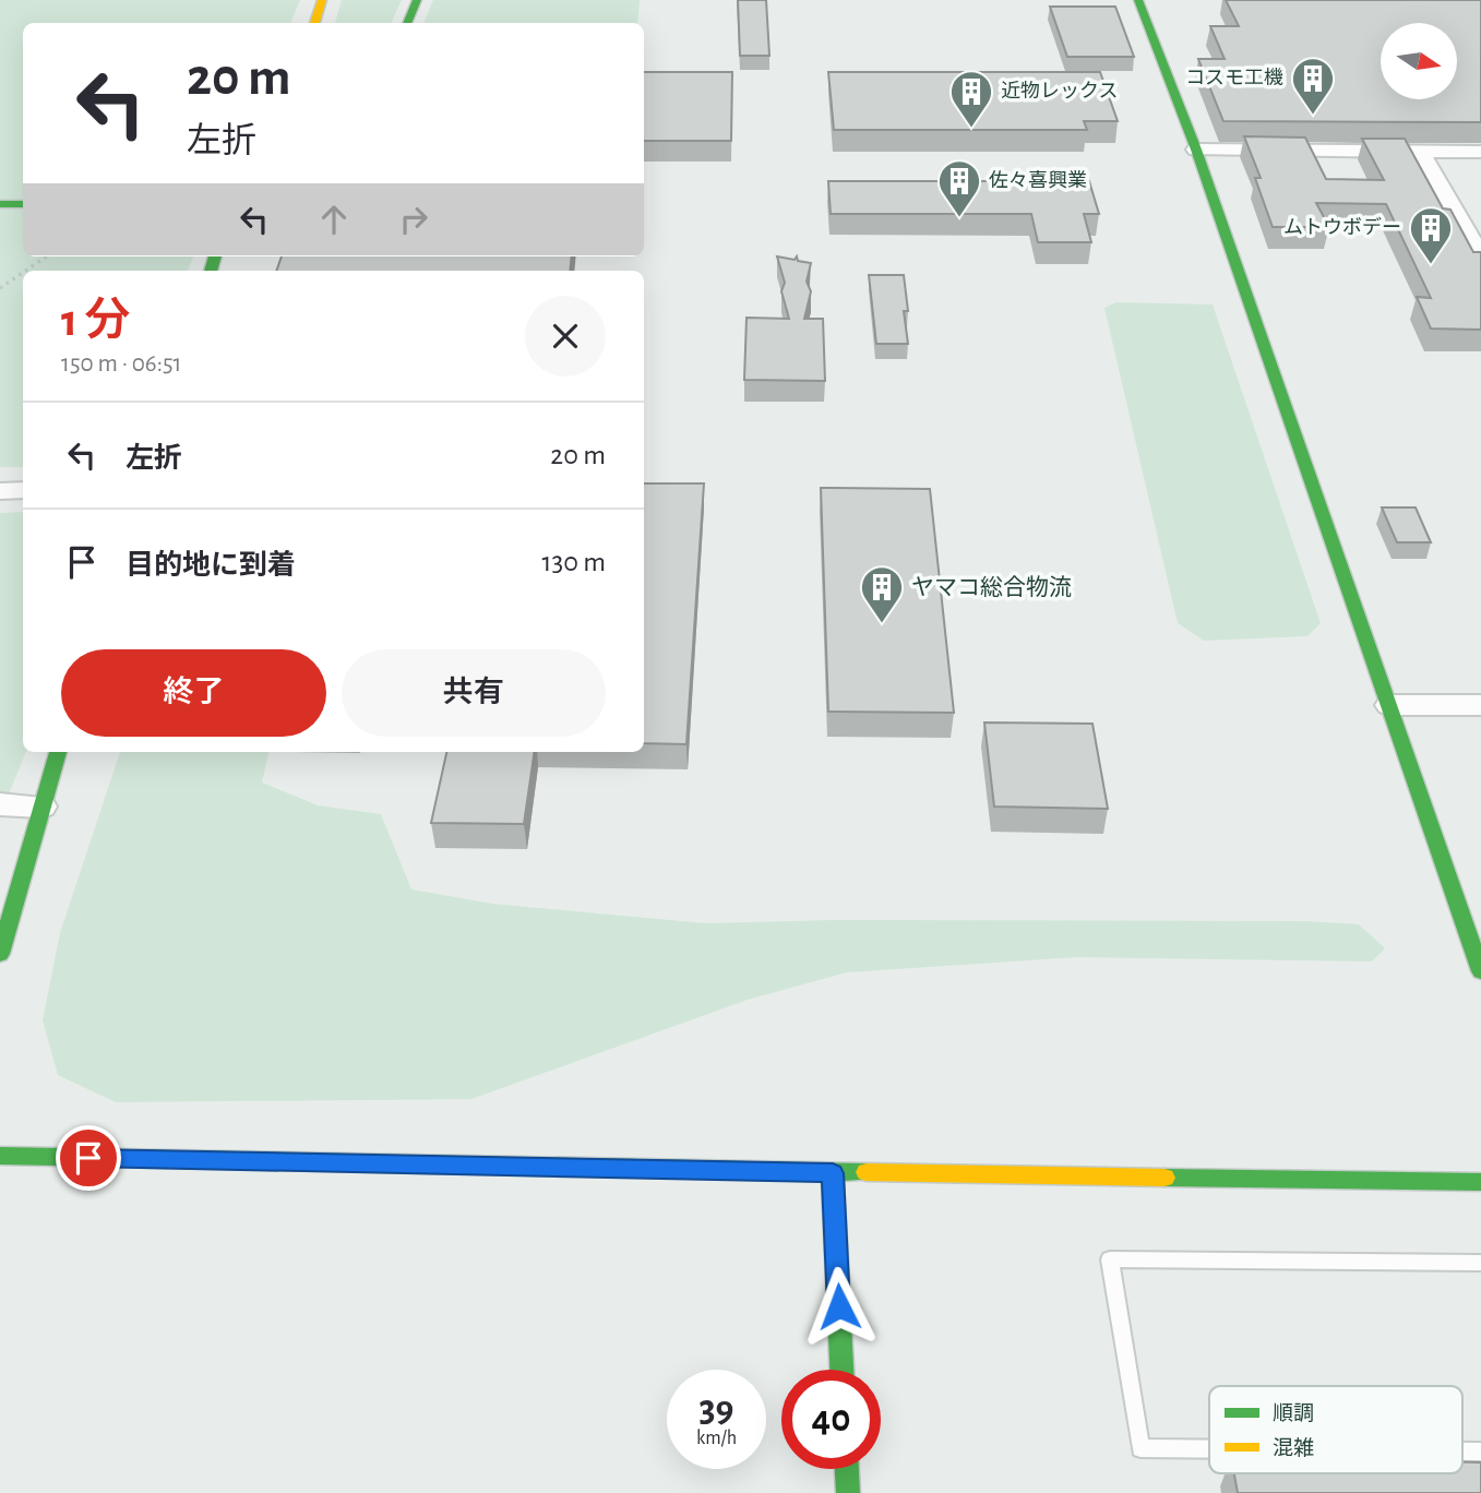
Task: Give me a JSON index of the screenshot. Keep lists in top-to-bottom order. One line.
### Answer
{"places":{"building":["コスモ工機","近物レックス","佐々喜興業","ムトウボデー","ヤマコ総合物流"]},"legend":["順調","混雑"],"north":"right","page":{"turn":["20 m","左折"],"heading":["1 分","150 m · 06:51"],"list":[{"name":"左折","value":"20 m"},{"name":"目的地に到着","value":"130 m"}],"buttons":["終了","共有"],"speed":"39 km/h","limit":"40"}}
